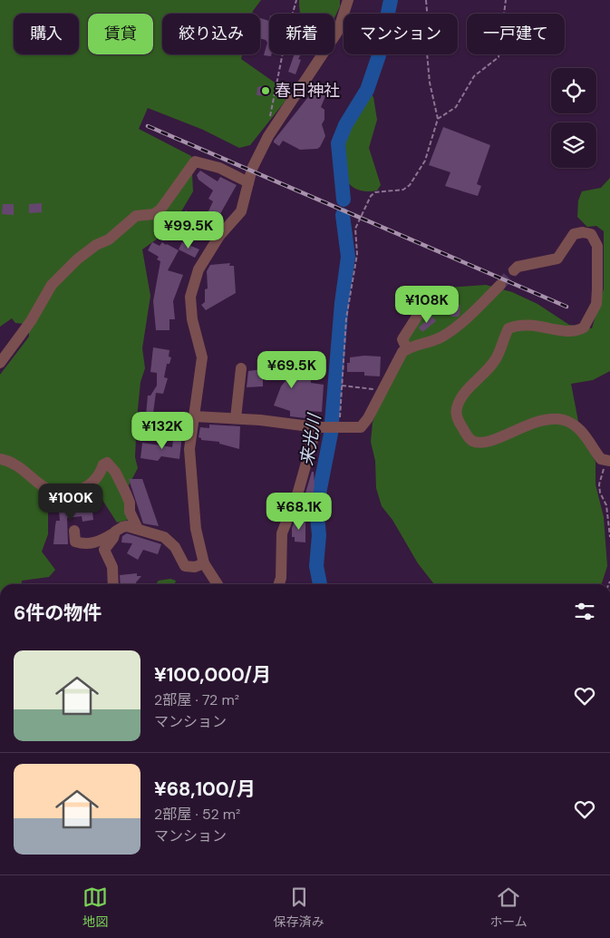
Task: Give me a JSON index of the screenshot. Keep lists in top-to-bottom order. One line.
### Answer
{"water":["来光川"],"places":["春日神社"],"page":{"chip":["購入","賃貸","絞り込み","新着","マンション","一戸建て"],"price":["¥99.5K","¥108K","¥69.5K","¥132K","¥100K","¥68.1K"],"heading":"6件の物件","list":[{"name":"¥100,000/月","note":"2部屋 · 72 m² · マンション"},{"name":"¥68,100/月","note":"2部屋 · 52 m² · マンション"}],"tabs":["地図","保存済み","ホーム"]}}
